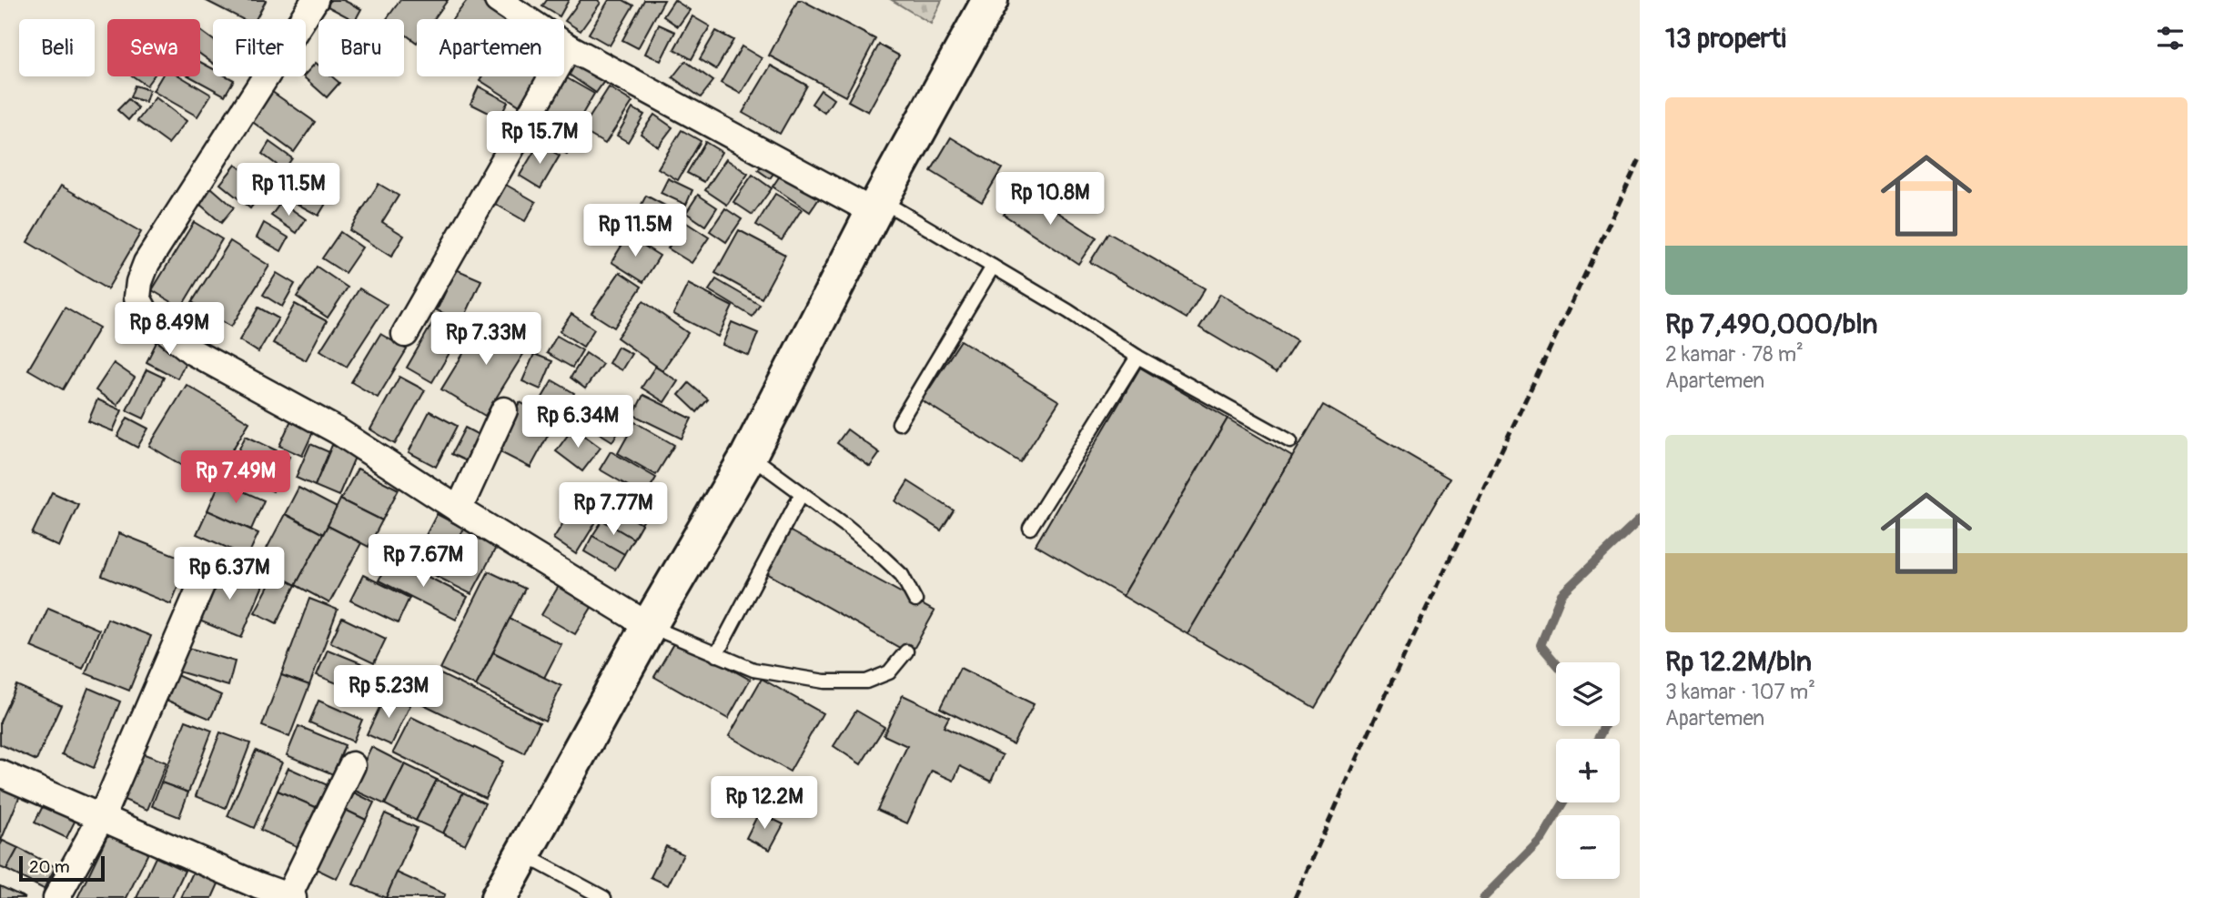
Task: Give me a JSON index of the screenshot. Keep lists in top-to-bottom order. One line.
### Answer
{"scale_bar":"20 m","page":{"heading":"13 properti","chip":["Beli","Sewa","Filter","Baru","Apartemen"],"list":[{"name":"Rp 7,490,000/bln","note":"2 kamar · 78 m² · Apartemen"},{"name":"Rp 12.2M/bln","note":"3 kamar · 107 m² · Apartemen"}],"price":["Rp 15.7M","Rp 11.5M","Rp 10.8M","Rp 11.5M","Rp 8.49M","Rp 7.33M","Rp 6.34M","Rp 7.49M","Rp 7.77M","Rp 7.67M","Rp 6.37M","Rp 5.23M","Rp 12.2M"],"map_buttons":["+","−"],"scale":"20 m"}}
